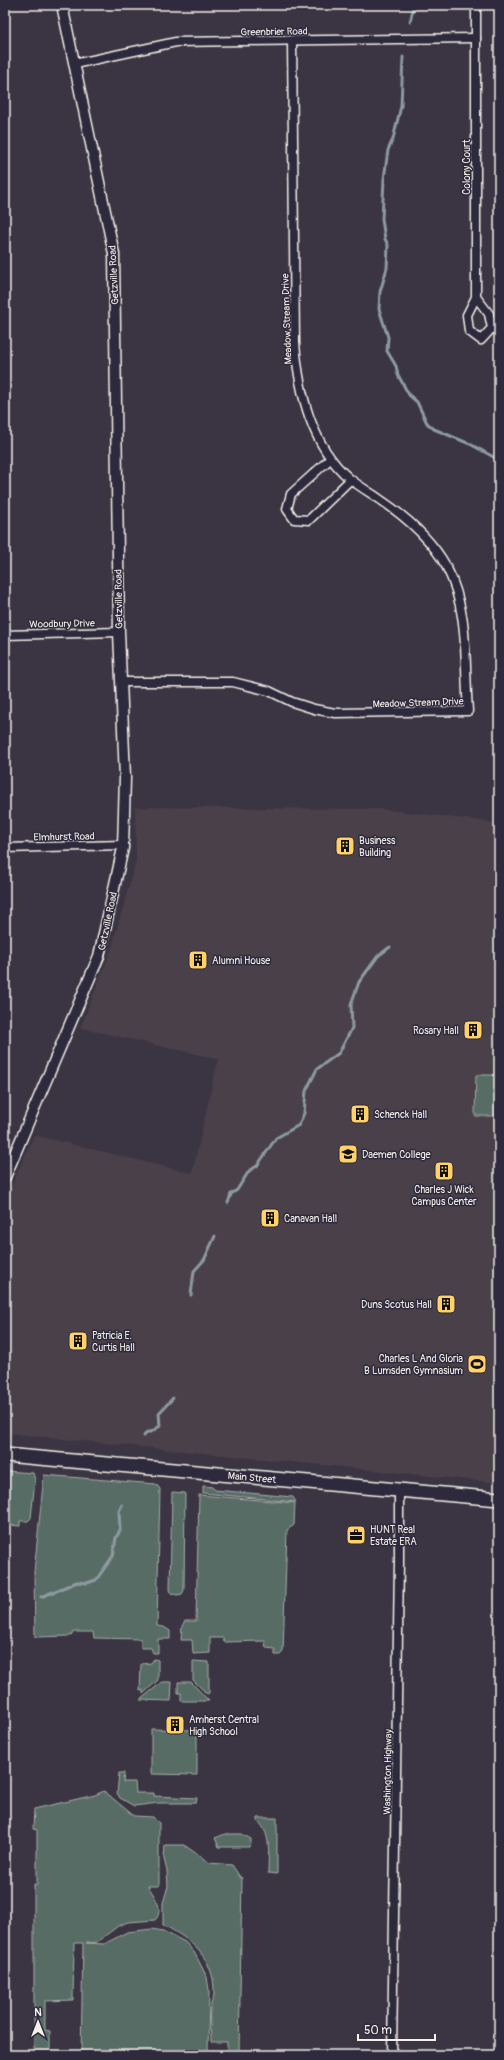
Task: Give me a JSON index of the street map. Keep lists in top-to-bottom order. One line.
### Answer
{"streets":{"main road":["Main Street"],"street":["Greenbrier Road","Colony Court","Getzville Road","Meadow Stream Drive","Woodbury Drive","Elmhurst Road","Washington Highway"]},"crossings":[["Greenbrier Road","Colony Court"],["Greenbrier Road","Getzville Road"],["Greenbrier Road","Meadow Stream Drive"],["Getzville Road","Meadow Stream Drive"],["Getzville Road","Woodbury Drive"],["Getzville Road","Elmhurst Road"],["Main Street","Washington Highway"]],"places":{"building":["Business Building","Alumni House","Rosary Hall","Schenck Hall","Charles J Wick Campus Center","Canavan Hall","Duns Scotus Hall","Patricia E. Curtis Hall","Amherst Central High School"],"school or university":["Daemen College"],"sports":["Charles L And Gloria B Lumsden Gymnasium"],"office":["HUNT Real Estate ERA"]},"scale_bar":"50 m","north":"top"}
